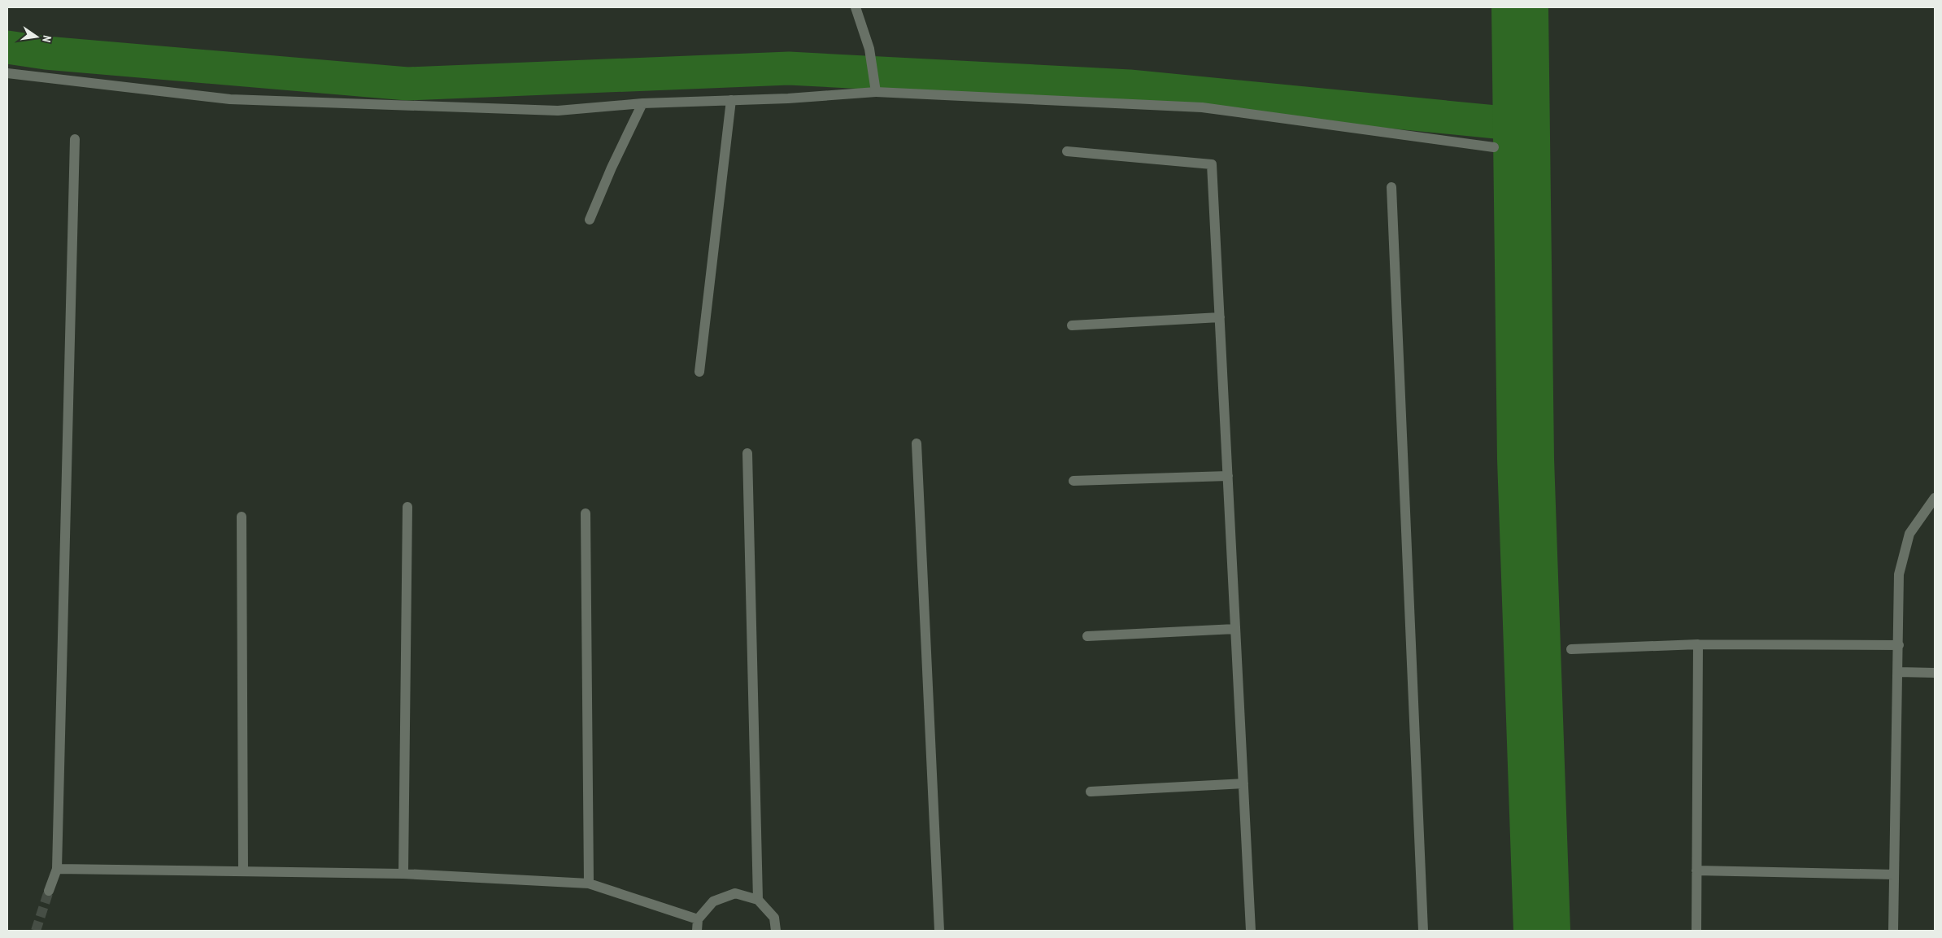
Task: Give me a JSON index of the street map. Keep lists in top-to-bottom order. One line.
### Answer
{"north":"right"}
